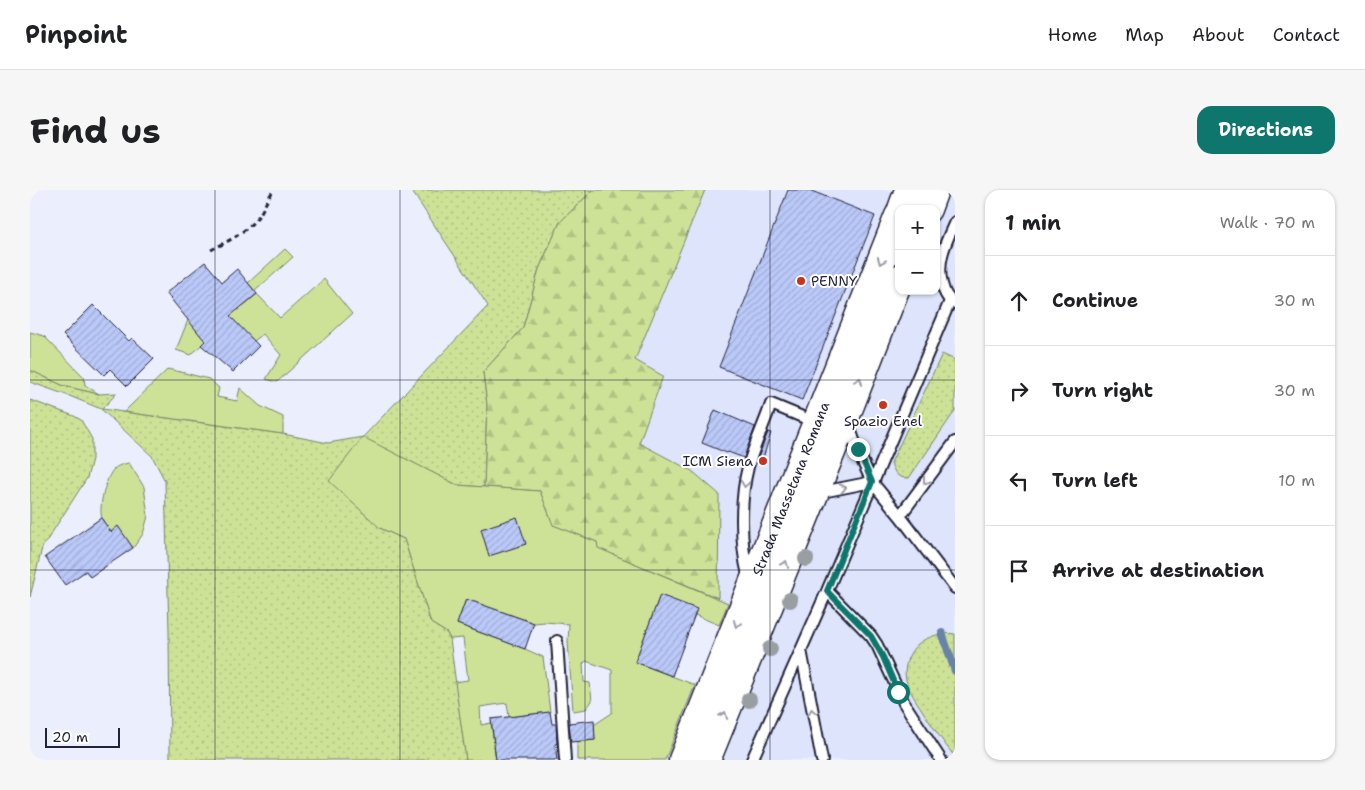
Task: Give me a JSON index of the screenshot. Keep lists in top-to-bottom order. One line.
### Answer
{"streets":{"main road":["Strada Massetana Romana"]},"places":["PENNY","Spazio Enel","ICM Siena"],"scale_bar":"20 m","page":{"header":"Pinpoint","nav":["Home","Map","About","Contact"],"buttons":"Directions","title":"Find us","heading":["1 min","Walk · 70 m"],"map_buttons":["+","−"],"list":[["Continue","30 m"],["Turn right","30 m"],["Turn left","10 m"],"Arrive at destination"],"scale":"20 m"}}
